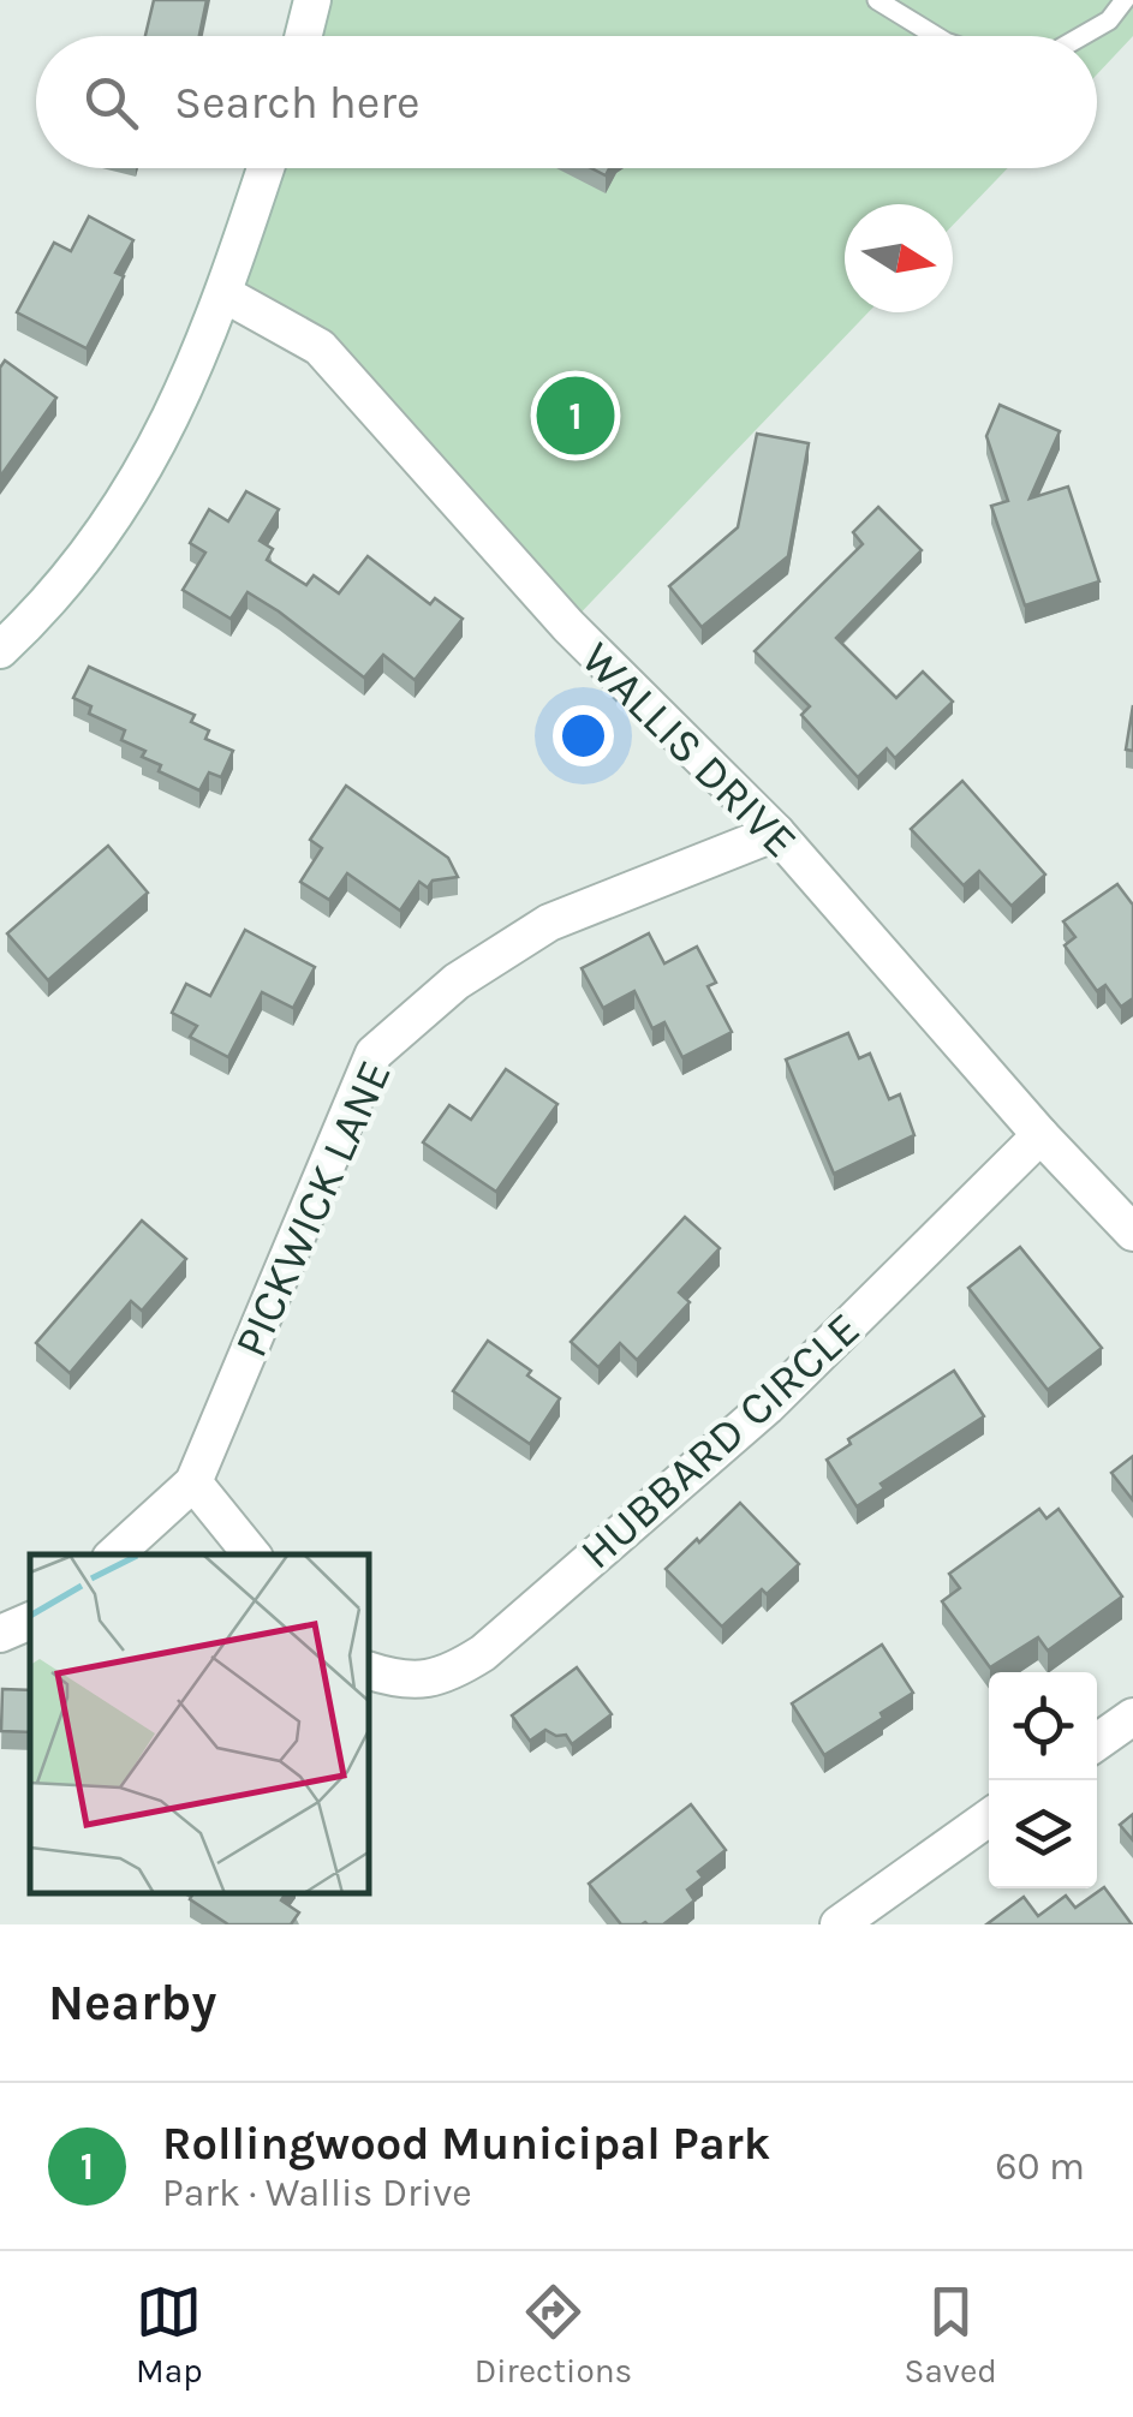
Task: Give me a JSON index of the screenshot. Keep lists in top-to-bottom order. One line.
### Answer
{"streets":{"street":["WALLIS DRIVE","PICKWICK LANE","HUBBARD CIRCLE"]},"crossings":[["WALLIS DRIVE","PICKWICK LANE"],["WALLIS DRIVE","HUBBARD CIRCLE"]],"north":"right","page":{"search":"Search here","pins":"1","heading":"Nearby","list":[{"mark":"1","name":"Rollingwood Municipal Park","note":"Park · Wallis Drive","value":"60 m"}],"nav":["Map","Directions","Saved"]}}
